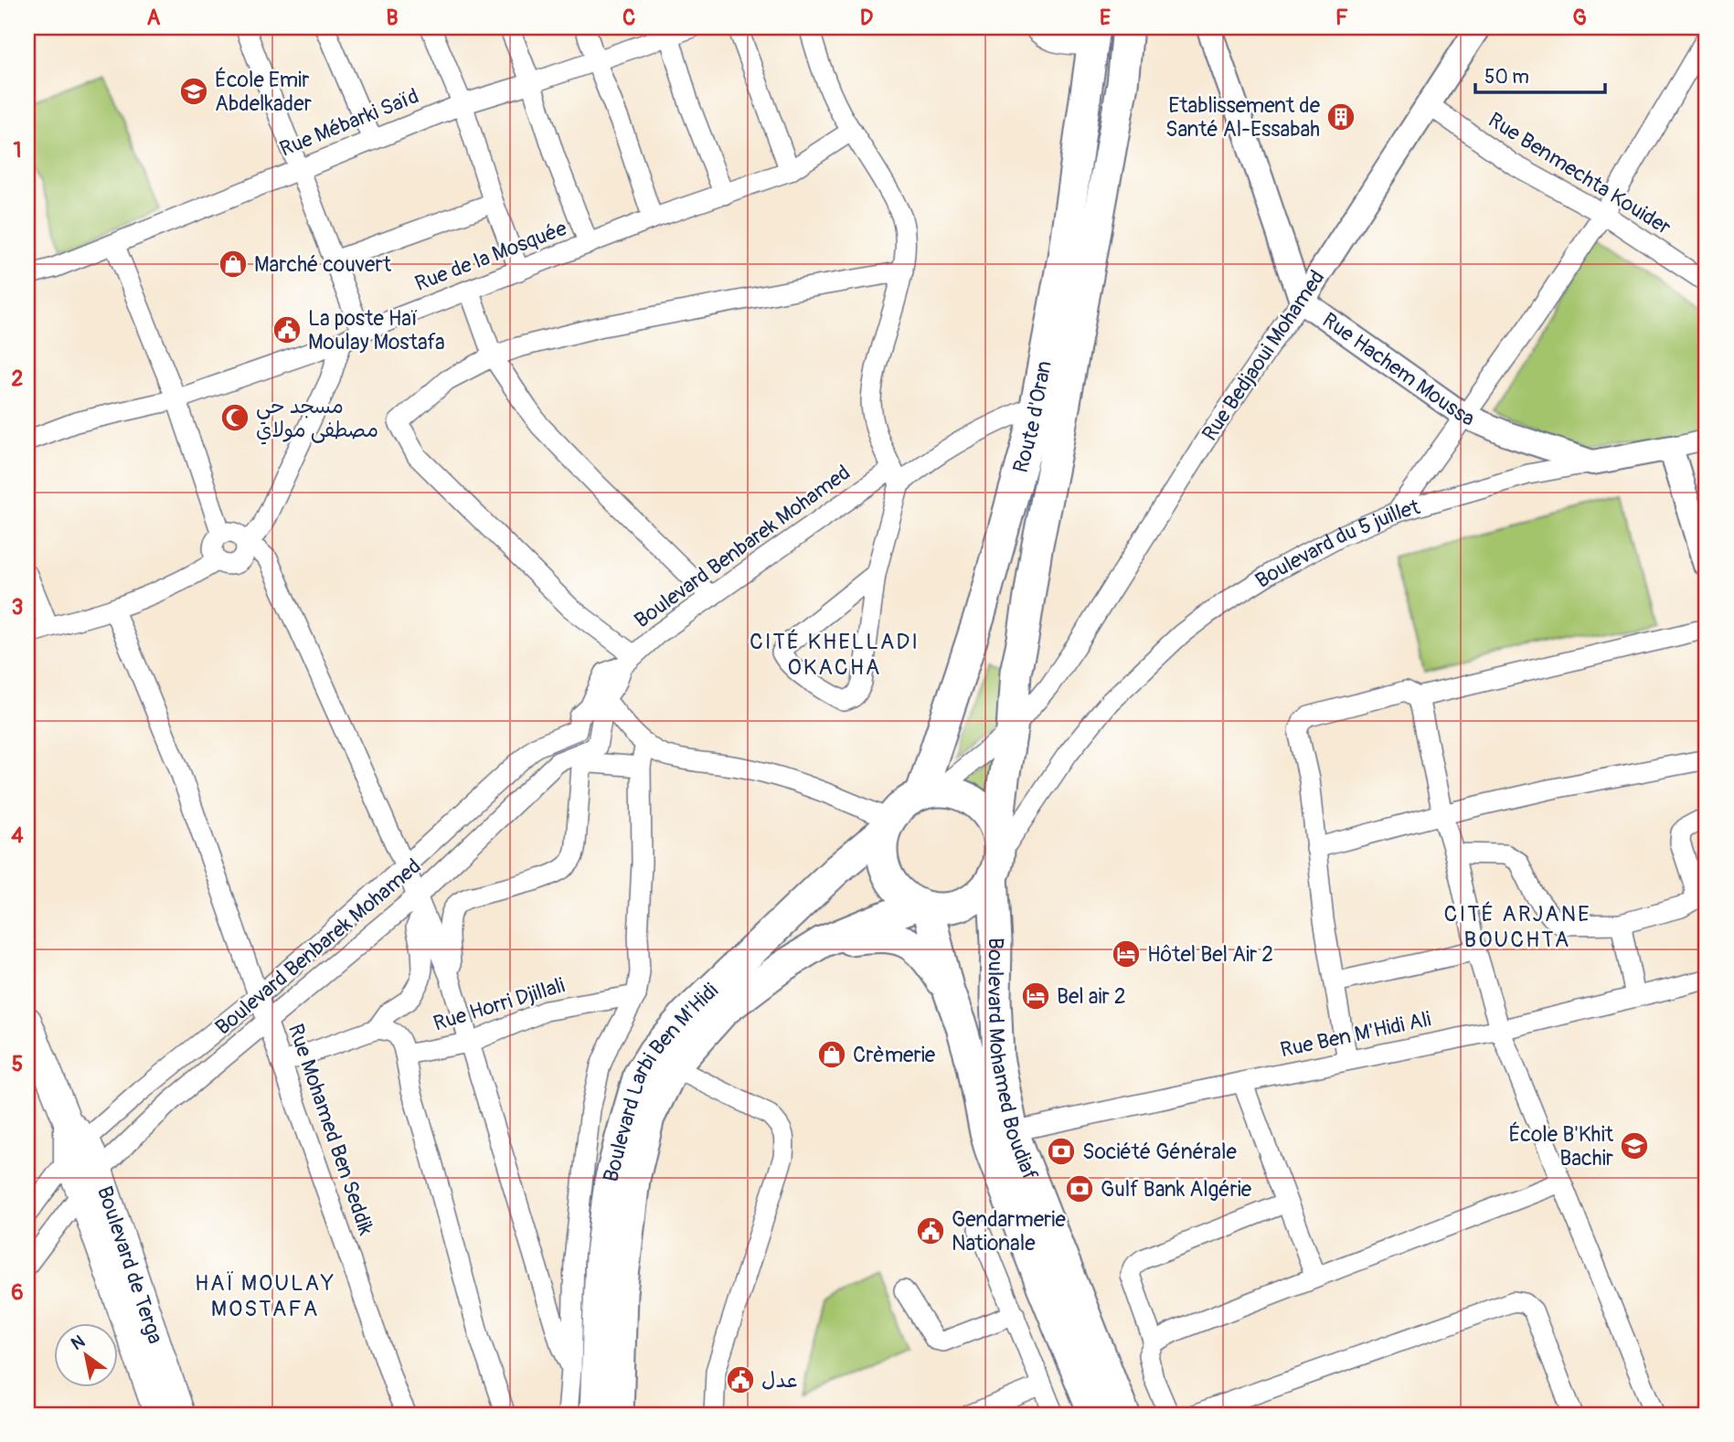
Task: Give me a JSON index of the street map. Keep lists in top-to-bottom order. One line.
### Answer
{"streets":{"main road":["Route d'Oran","Boulevard Mohamed Boudiaf","Boulevard Larbi Ben M'Hidi","Boulevard de Terga"],"street":["Rue Mébarki Saïd","Rue Benmechta Kouider","Rue de la Mosquée","Rue Bedjaoui Mohamed","Rue Hachem Moussa","Boulevard du 5 juillet","Boulevard Benbarek Mohamed","Rue Horri Djillali","Rue Ben M'Hidi Ali","Rue Mohamed Ben Seddik"]},"crossings":[["Rue Benmechta Kouider","Rue Bedjaoui Mohamed"],["Rue Bedjaoui Mohamed","Rue Hachem Moussa"],["Rue Bedjaoui Mohamed","Route d'Oran"],["Rue Bedjaoui Mohamed","Boulevard du 5 juillet"],["Rue Bedjaoui Mohamed","Boulevard Mohamed Boudiaf"],["Rue Bedjaoui Mohamed","Boulevard Larbi Ben M'Hidi"],["Rue Hachem Moussa","Boulevard du 5 juillet"],["Route d'Oran","Boulevard du 5 juillet"],["Route d'Oran","Boulevard Benbarek Mohamed"],["Route d'Oran","Boulevard Mohamed Boudiaf"],["Route d'Oran","Boulevard Larbi Ben M'Hidi"],["Boulevard du 5 juillet","Boulevard Mohamed Boudiaf"],["Boulevard du 5 juillet","Boulevard Larbi Ben M'Hidi"],["Boulevard Benbarek Mohamed","Rue Mohamed Ben Seddik"],["Boulevard Benbarek Mohamed","Boulevard de Terga"],["Rue Ben M'Hidi Ali","Boulevard Mohamed Boudiaf"],["Boulevard Mohamed Boudiaf","Boulevard Larbi Ben M'Hidi"]],"districts":["CITÉ KHELLADI OKACHA","CITÉ ARJANE BOUCHTA","HAÏ MOULAY MOSTAFA"],"places":{"school or university":["École Emir Abdelkader","École B'Khit Bachir"],"building":["Etablissement de Santé Al-Essabah"],"shop":["Marché couvert","Crèmerie"],"public building":["La poste Haï Moulay Mostafa","Gendarmerie Nationale","عدل"],"mosque":["مسجد حي مصطفى مولاي"],"hotel":["Hôtel Bel Air 2","Bel air 2"],"bank":["Société Générale","Gulf Bank Algérie"]},"scale_bar":"50 m","north":"top left","grid":{"columns":["A","B","C","D","E","F","G"],"rows":["1","2","3","4","5","6"]}}
